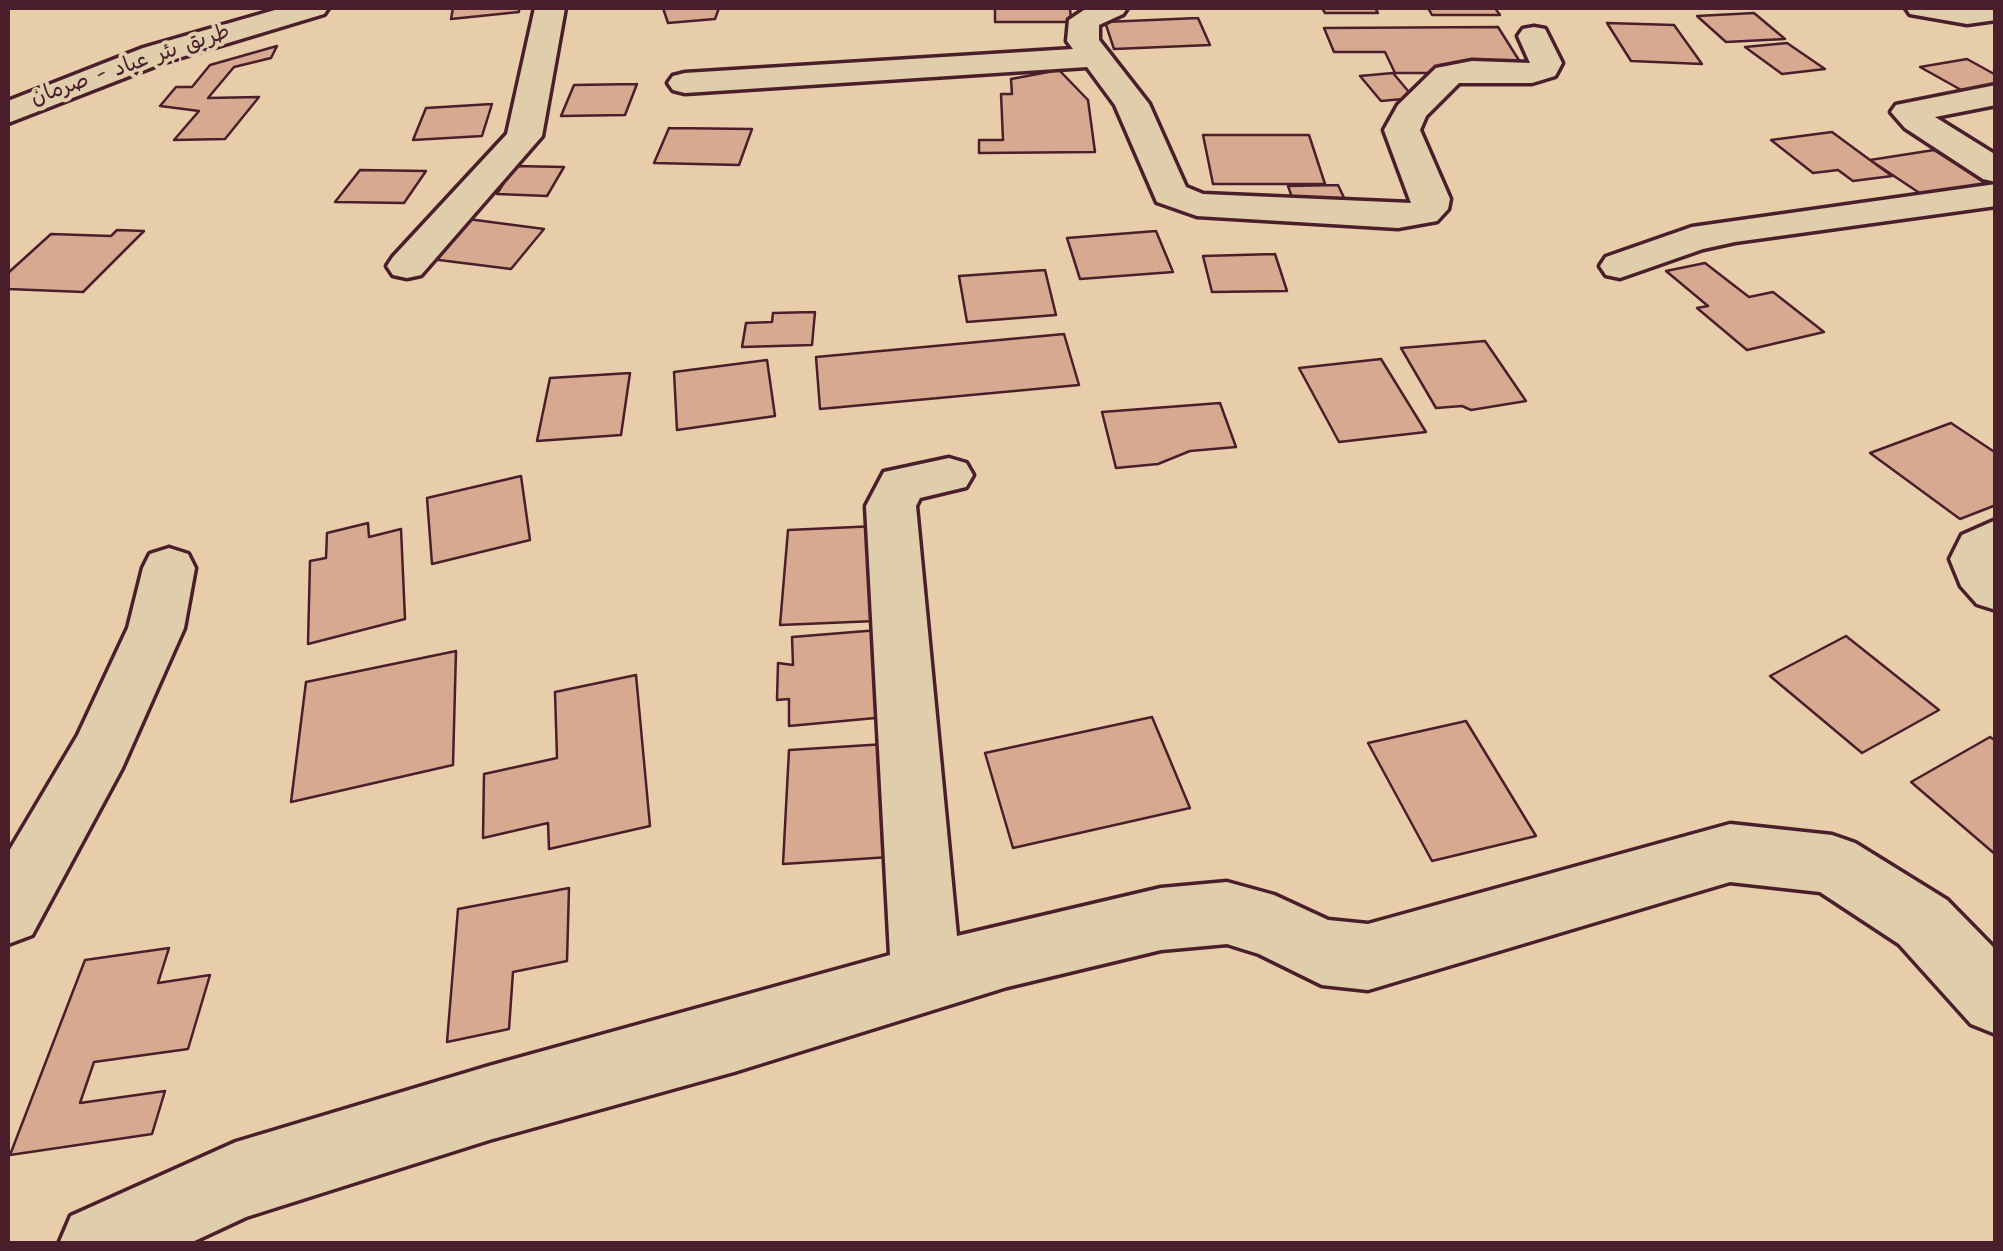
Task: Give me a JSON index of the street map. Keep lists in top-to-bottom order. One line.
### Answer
{"streets":{"main road":["طريق بئر عياد - صرمان"]}}
